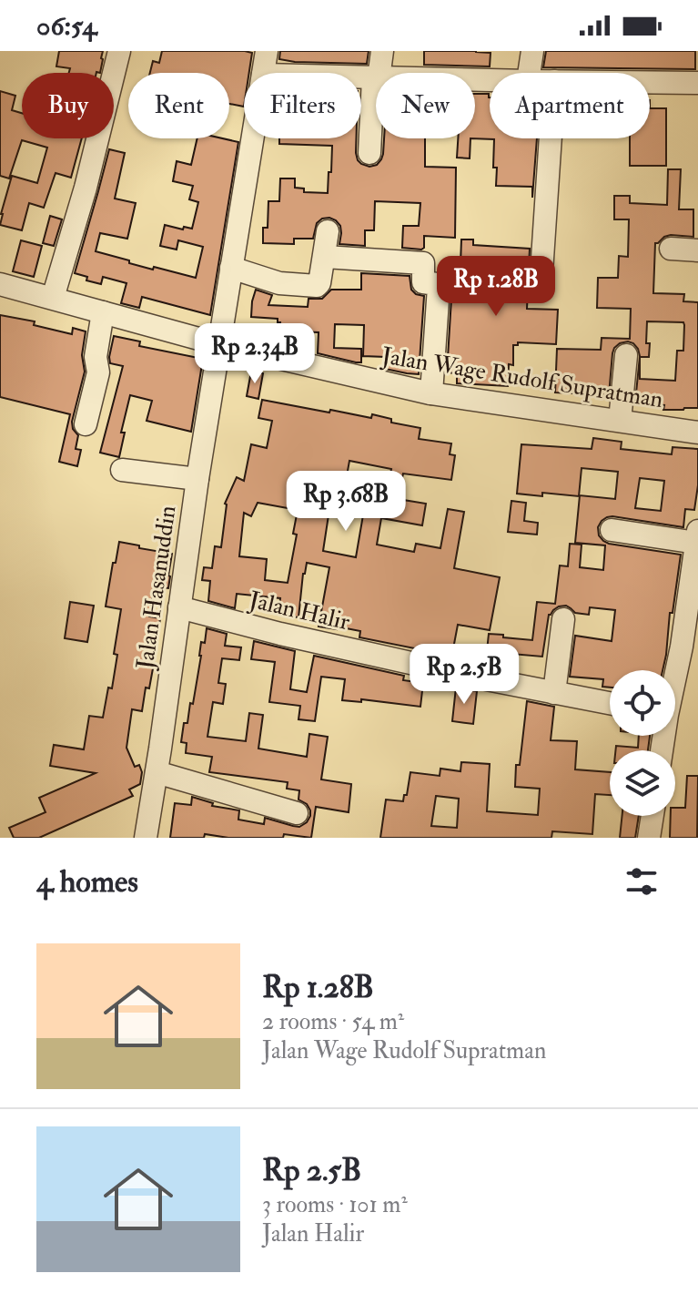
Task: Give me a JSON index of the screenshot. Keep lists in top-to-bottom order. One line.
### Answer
{"streets":{"street":["Jalan Wage Rudolf Supratman","Jalan Hasanuddin","Jalan Halir"]},"crossings":[["Jalan Wage Rudolf Supratman","Jalan Hasanuddin"],["Jalan Hasanuddin","Jalan Halir"]],"page":{"status":"06:54","chip":["Buy","Rent","Filters","New","Apartment"],"price":["Rp 1.28B","Rp 2.34B","Rp 3.68B","Rp 2.5B"],"heading":"4 homes","list":[{"name":"Rp 1.28B","note":"2 rooms · 54 m² · Jalan Wage Rudolf Supratman"},{"name":"Rp 2.5B","note":"3 rooms · 101 m² · Jalan Halir"}]}}
